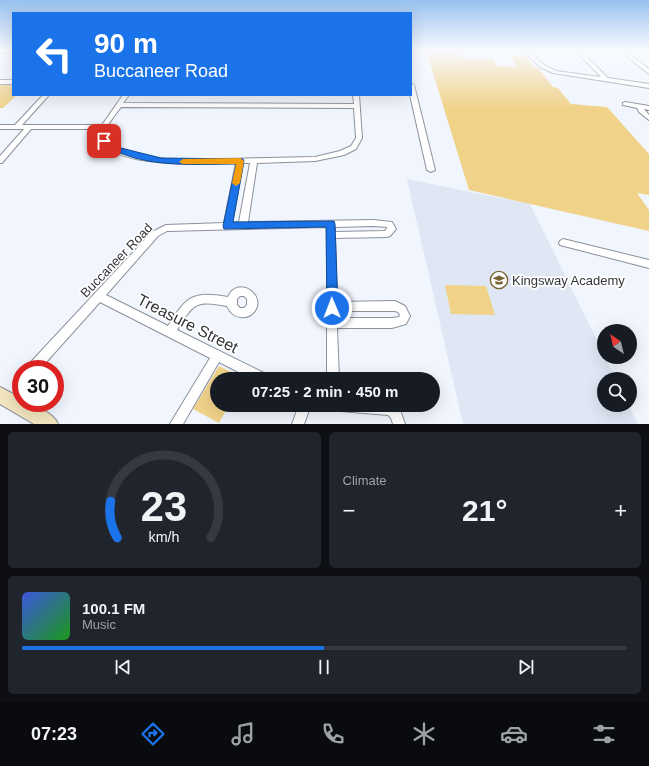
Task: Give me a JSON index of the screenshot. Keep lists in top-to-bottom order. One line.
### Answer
{"streets":{"street":["Buccaneer Road","Treasure Street"]},"crossings":[["Buccaneer Road","Treasure Street"]],"places":{"school or university":["Kingsway Academy"]},"north":"top left","page":{"turn":["90 m","Buccaneer Road"],"limit":"30","trip":"07:25 · 2 min · 450 m","tile":"Climate","heat":["−","21°","+"],"song":["100.1 FM","Music"],"tabs":"07:23","gauge":["23","km/h"]}}
